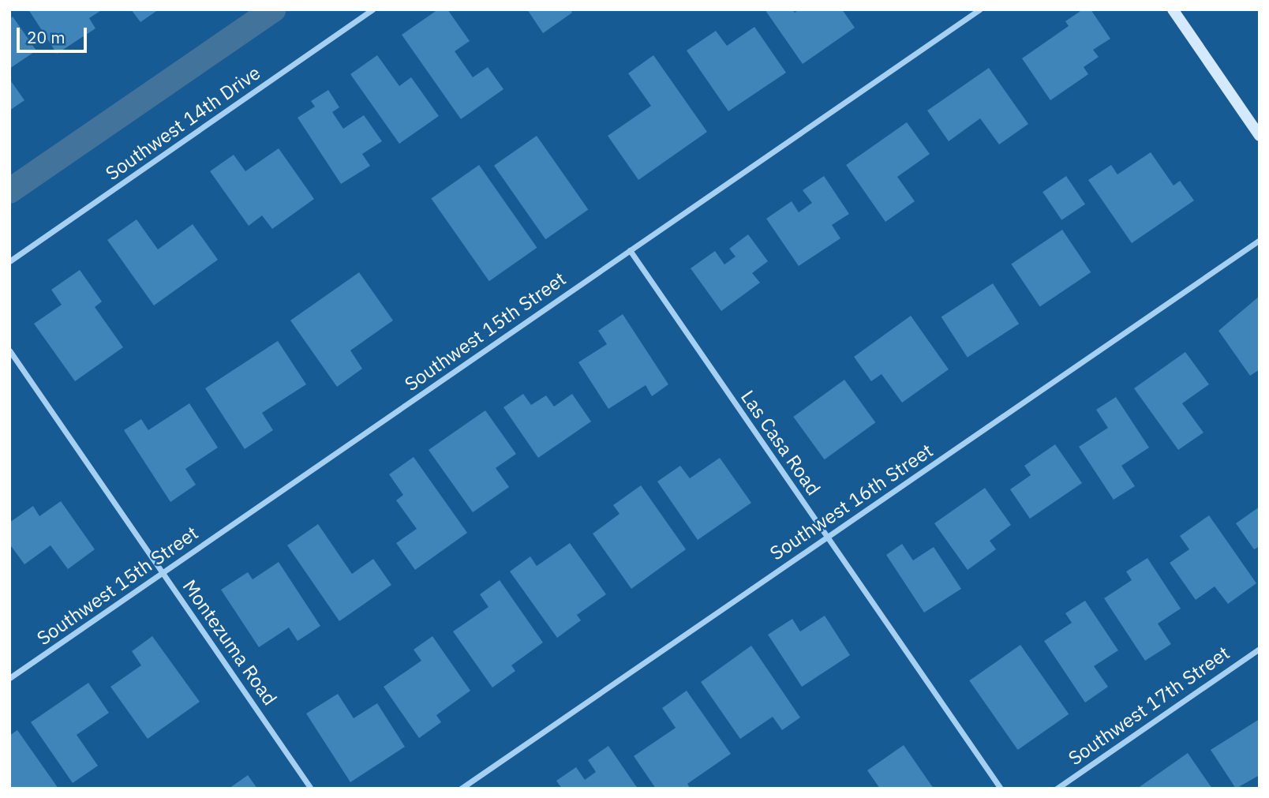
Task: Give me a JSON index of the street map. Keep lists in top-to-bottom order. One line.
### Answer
{"streets":{"street":["Southwest 14th Drive","Southwest 15th Street","Las Casa Road","Southwest 16th Street","Montezuma Road","Southwest 17th Street"]},"crossings":[["Southwest 15th Street","Las Casa Road"],["Southwest 15th Street","Montezuma Road"],["Las Casa Road","Southwest 16th Street"]],"scale_bar":"20 m"}
